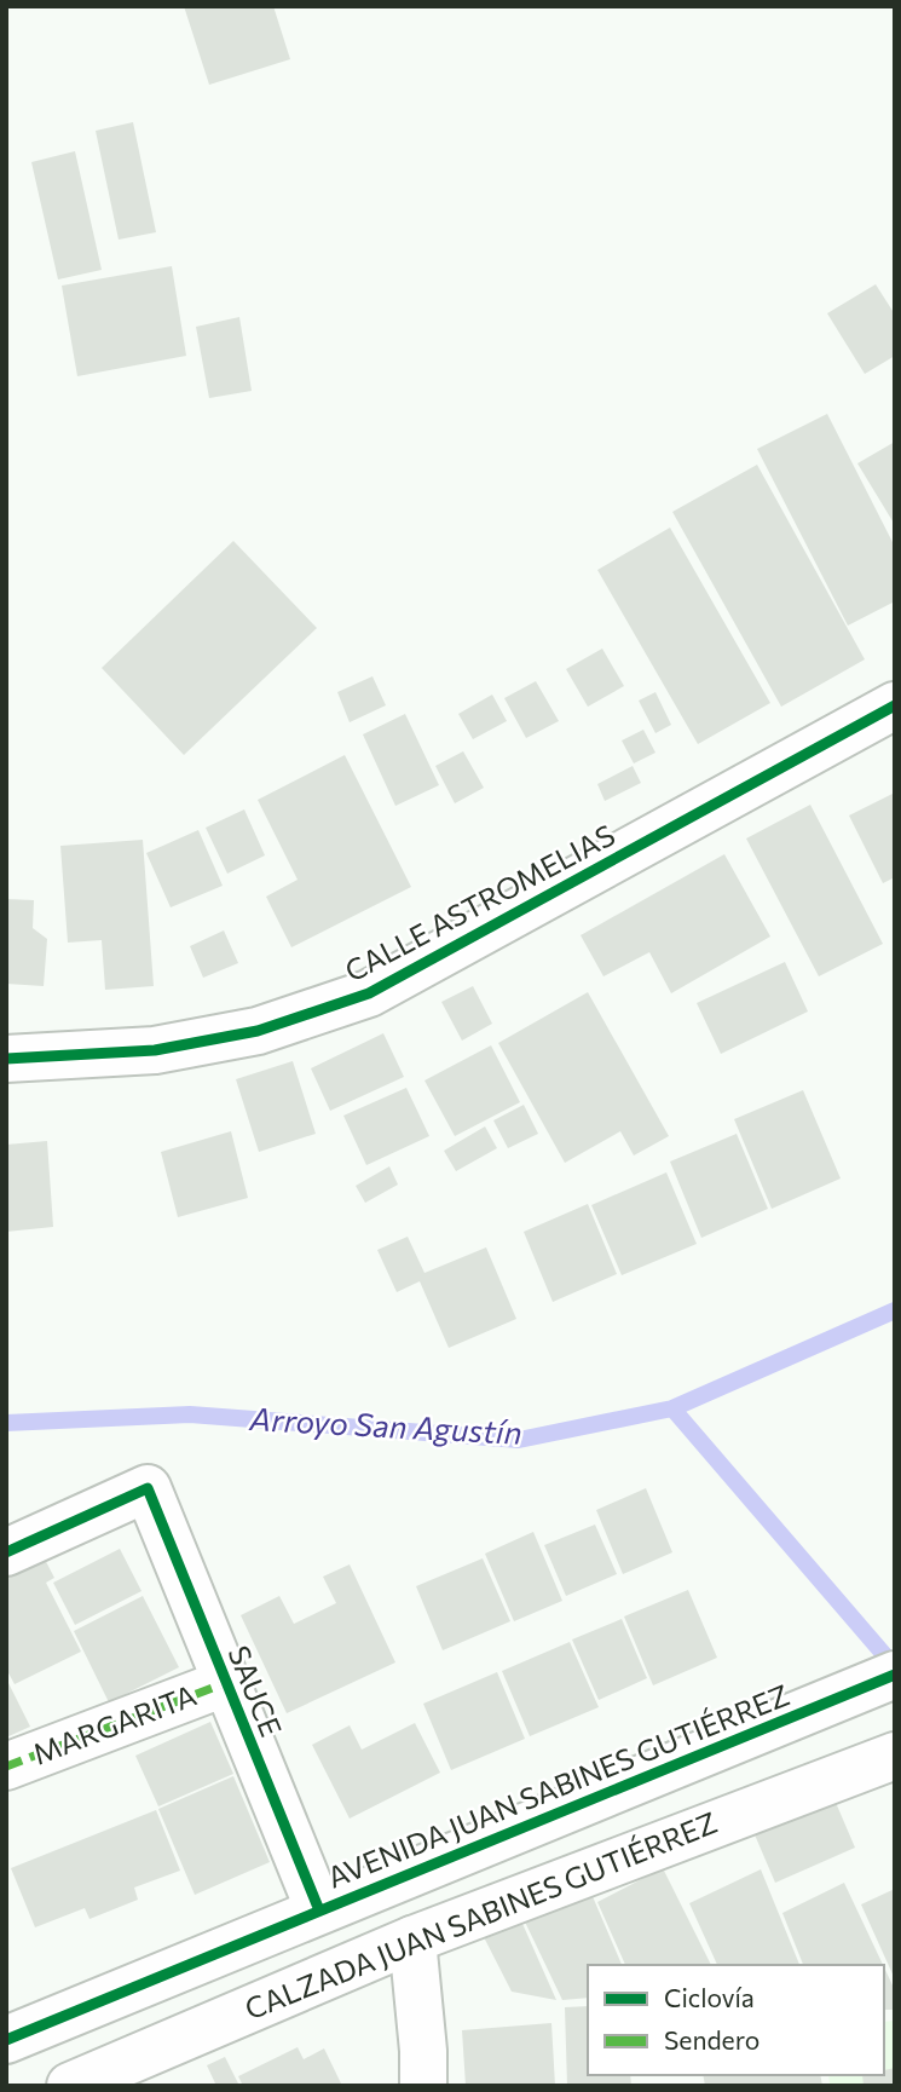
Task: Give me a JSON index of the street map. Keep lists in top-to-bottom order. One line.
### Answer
{"streets":{"street":["CALLE ASTROMELIAS","SAUCE","MARGARITA","AVENIDA JUAN SABINES GUTIÉRREZ","CALZADA JUAN SABINES GUTIÉRREZ"]},"crossings":[["SAUCE","MARGARITA"],["SAUCE","AVENIDA JUAN SABINES GUTIÉRREZ"]],"water":["Arroyo San Agustín"],"legend":["Ciclovía","Sendero"]}
